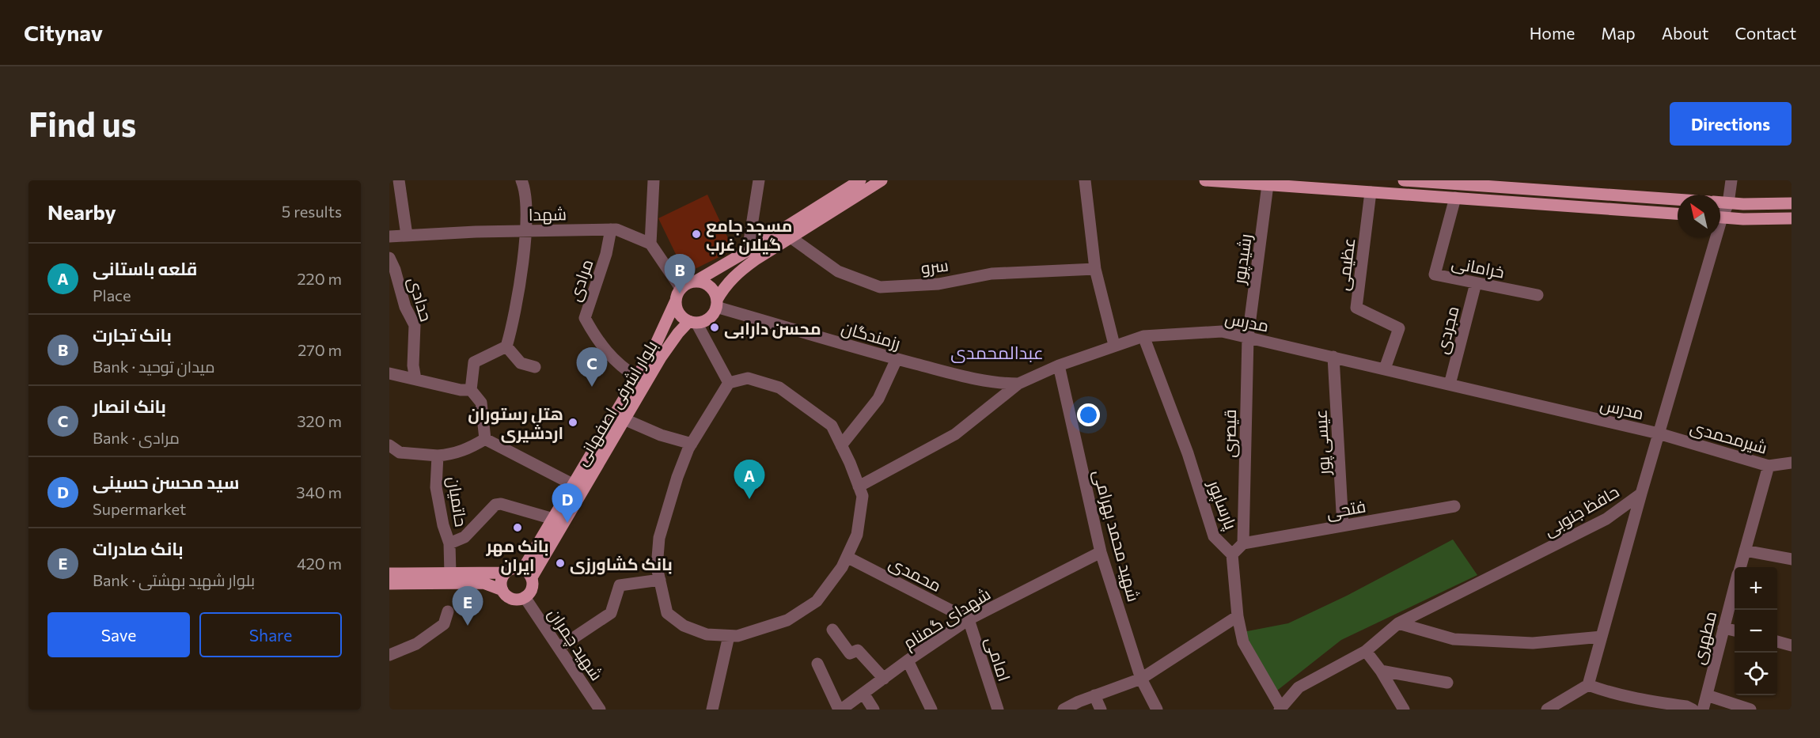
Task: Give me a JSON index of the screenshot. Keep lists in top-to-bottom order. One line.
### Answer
{"streets":{"main road":["بلوار اشرفی اصفهانی"],"street":["شهدا","رشیدپور","عظیمی","سرو","خرامانی","مرادی","حدادی","مدرس","مجردی","رزمندگان","قیصری","شیرمحمدی","عیسی پور","حاتمیان","پارساپور","فتحی","حافظ جنوبی","شهید محمد بهرامی","محمدی","شهدای گمنام","مطهری","شهید چمران","امامی"]},"crossings":[["شهدا","مرادی"],["رشیدپور","مدرس"],["رشیدپور","قیصری"],["عظیمی","مدرس"],["خرامانی","مجردی"],["مرادی","بلوار اشرفی اصفهانی"],["مدرس","مجردی"],["مدرس","رزمندگان"],["مدرس","قیصری"],["مدرس","شیرمحمدی"],["مدرس","عیسی پور"],["مدرس","پارساپور"],["مدرس","حافظ جنوبی"],["مدرس","شهید محمد بهرامی"],["رزمندگان","بلوار اشرفی اصفهانی"],["بلوار اشرفی اصفهانی","شهید چمران"],["قیصری","فتحی"],["شیرمحمدی","حافظ جنوبی"],["عیسی پور","فتحی"],["پارساپور","حافظ جنوبی"],["شهید محمد بهرامی","شهدای گمنام"],["محمدی","شهدای گمنام"],["محمدی","امامی"],["شهدای گمنام","امامی"]],"districts":["عبدالمحمدی"],"places":["مسجد جامع گیلان غرب","محسن دارابی","هتل رستوران اردشیری","بانک مهر ایران","بانک کشاورزی"],"north":"top left","page":{"header":"Citynav","nav":["Home","Map","About","Contact"],"buttons":["Directions",["Save","Share"]],"title":"Find us","heading":["Nearby","5 results"],"list":[{"mark":"A","name":"قلعه باستانی","note":"Place","value":"220 m"},{"mark":"B","name":"بانک تجارت","note":"Bank · میدان توحید","value":"270 m"},{"mark":"C","name":"بانک انصار","note":"Bank · مرادی","value":"320 m"},{"mark":"D","name":"سید محسن حسینی","note":"Supermarket","value":"340 m"},{"mark":"E","name":"بانک صادرات","note":"Bank · بلوار شهید بهشتی","value":"420 m"}],"pins":["B","C","A","D","E"],"map_buttons":["+","−"]}}
